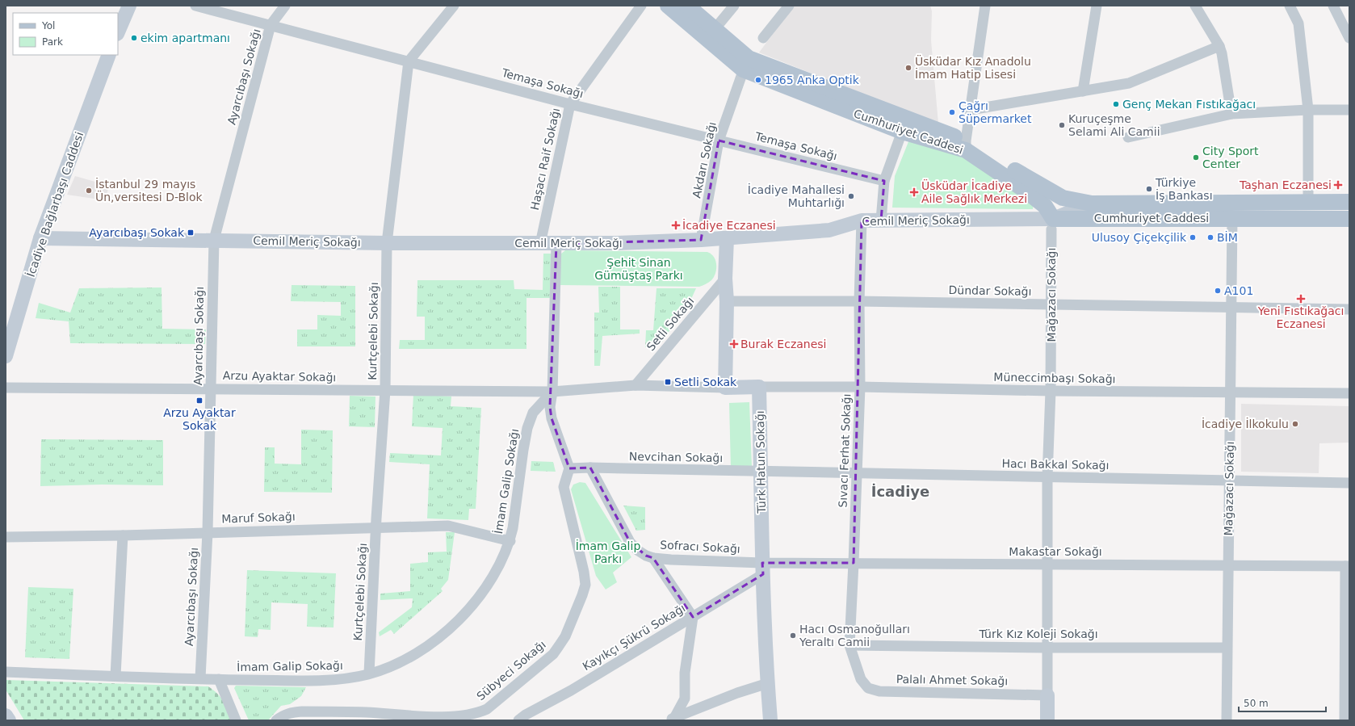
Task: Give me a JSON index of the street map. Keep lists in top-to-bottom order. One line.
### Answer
{"streets":{"main road":["Cumhuriyet Caddesi"],"street":["Ayarcıbaşı Sokağı","Temaşa Sokağı","Haşacı Raif Sokağı","Akdarı Sokağı","İcadiye Bağlarbaşı Caddesi","Cemil Meriç Sokağı","Dündar Sokağı","Mağazacı Sokağı","Setli Sokağı","Kurtçelebi Sokağı","Arzu Ayaktar Sokağı","Müneccimbaşı Sokağı","Sıvacı Ferhat Sokağı","Nevcihan Sokağı","Türk Hatun Sokağı","Hacı Bakkal Sokağı","İmam Galip Sokağı","Maruf Sokağı","Sofracı Sokağı","Makastar Sokağı","Türk Kız Koleji Sokağı","Kayıkçı Şükrü Sokağı","Sübyeci Sokağı","Palalı Ahmet Sokağı"]},"crossings":[["Ayarcıbaşı Sokağı","Temaşa Sokağı"],["Ayarcıbaşı Sokağı","Cemil Meriç Sokağı"],["Ayarcıbaşı Sokağı","Arzu Ayaktar Sokağı"],["Ayarcıbaşı Sokağı","İmam Galip Sokağı"],["Ayarcıbaşı Sokağı","Maruf Sokağı"],["Temaşa Sokağı","Haşacı Raif Sokağı"],["Temaşa Sokağı","Akdarı Sokağı"],["Temaşa Sokağı","Kurtçelebi Sokağı"],["Cumhuriyet Caddesi","Akdarı Sokağı"],["Cumhuriyet Caddesi","Cemil Meriç Sokağı"],["Cumhuriyet Caddesi","Mağazacı Sokağı"],["Haşacı Raif Sokağı","Cemil Meriç Sokağı"],["Akdarı Sokağı","Cemil Meriç Sokağı"],["İcadiye Bağlarbaşı Caddesi","Cemil Meriç Sokağı"],["Cemil Meriç Sokağı","Mağazacı Sokağı"],["Cemil Meriç Sokağı","Kurtçelebi Sokağı"],["Cemil Meriç Sokağı","Sıvacı Ferhat Sokağı"],["Dündar Sokağı","Mağazacı Sokağı"],["Dündar Sokağı","Sıvacı Ferhat Sokağı"],["Mağazacı Sokağı","Müneccimbaşı Sokağı"],["Mağazacı Sokağı","Hacı Bakkal Sokağı"],["Mağazacı Sokağı","Makastar Sokağı"],["Mağazacı Sokağı","Türk Kız Koleji Sokağı"],["Mağazacı Sokağı","Palalı Ahmet Sokağı"],["Setli Sokağı","Arzu Ayaktar Sokağı"],["Kurtçelebi Sokağı","Arzu Ayaktar Sokağı"],["Kurtçelebi Sokağı","İmam Galip Sokağı"],["Kurtçelebi Sokağı","Maruf Sokağı"],["Arzu Ayaktar Sokağı","İmam Galip Sokağı"],["Müneccimbaşı Sokağı","Sıvacı Ferhat Sokağı"],["Müneccimbaşı Sokağı","Türk Hatun Sokağı"],["Sıvacı Ferhat Sokağı","Hacı Bakkal Sokağı"],["Sıvacı Ferhat Sokağı","Makastar Sokağı"],["Sıvacı Ferhat Sokağı","Türk Kız Koleji Sokağı"],["Sıvacı Ferhat Sokağı","Palalı Ahmet Sokağı"],["Nevcihan Sokağı","Türk Hatun Sokağı"],["Nevcihan Sokağı","Hacı Bakkal Sokağı"],["Nevcihan Sokağı","Sofracı Sokağı"],["Türk Hatun Sokağı","Hacı Bakkal Sokağı"],["Türk Hatun Sokağı","Sofracı Sokağı"],["Türk Hatun Sokağı","Makastar Sokağı"],["Türk Hatun Sokağı","Kayıkçı Şükrü Sokağı"],["İmam Galip Sokağı","Maruf Sokağı"],["Sofracı Sokağı","Makastar Sokağı"],["Sofracı Sokağı","Kayıkçı Şükrü Sokağı"],["Makastar Sokağı","Kayıkçı Şükrü Sokağı"]],"districts":["İcadiye"],"parks":["Şehit Sinan Gümüştaş Parkı","İmam Galip Parkı"],"places":{"other":["ekim apartmanı","Üsküdar Kız Anadolu İmam Hatip Lisesi","1965 Anka Optik","Genç Mekan Fıstıkağacı","Çağrı Süpermarket","Kuruçeşme Selami Ali Camii","City Sport Center","Türkiye İş Bankası","İstanbul 29 mayıs Ün,versitesi D-Blok","İcadiye Mahallesi Muhtarlığı","Ulusoy Çiçekçilik","BİM","A101","İcadiye İlkokulu","Hacı Osmanoğulları Yeraltı Camii"],"health":["Taşhan Eczanesi","Üsküdar İcadiye Aile Sağlık Merkezi","İcadiye Eczanesi","Yeni Fıstıkağacı Eczanesi","Burak Eczanesi"],"transit":["Ayarcıbaşı Sokak","Setli Sokak","Arzu Ayaktar Sokak"]},"legend":["Yol","Park"],"scale_bar":"50 m"}
